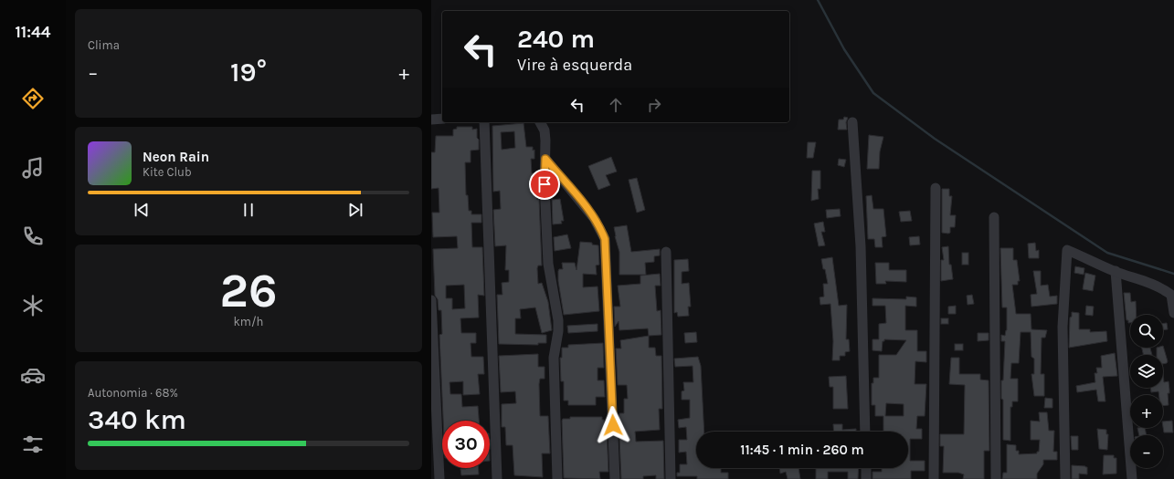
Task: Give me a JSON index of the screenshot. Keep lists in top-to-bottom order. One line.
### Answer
{"page":{"tabs":"11:44","tile":["Clima",["26","km/h"],["Autonomia · 68%","340 km"]],"turn":["240 m","Vire à esquerda"],"heat":["−","19°","+"],"song":["Neon Rain","Kite Club"],"map_buttons":["+","−"],"limit":"30","trip":"11:45 · 1 min · 260 m"}}
